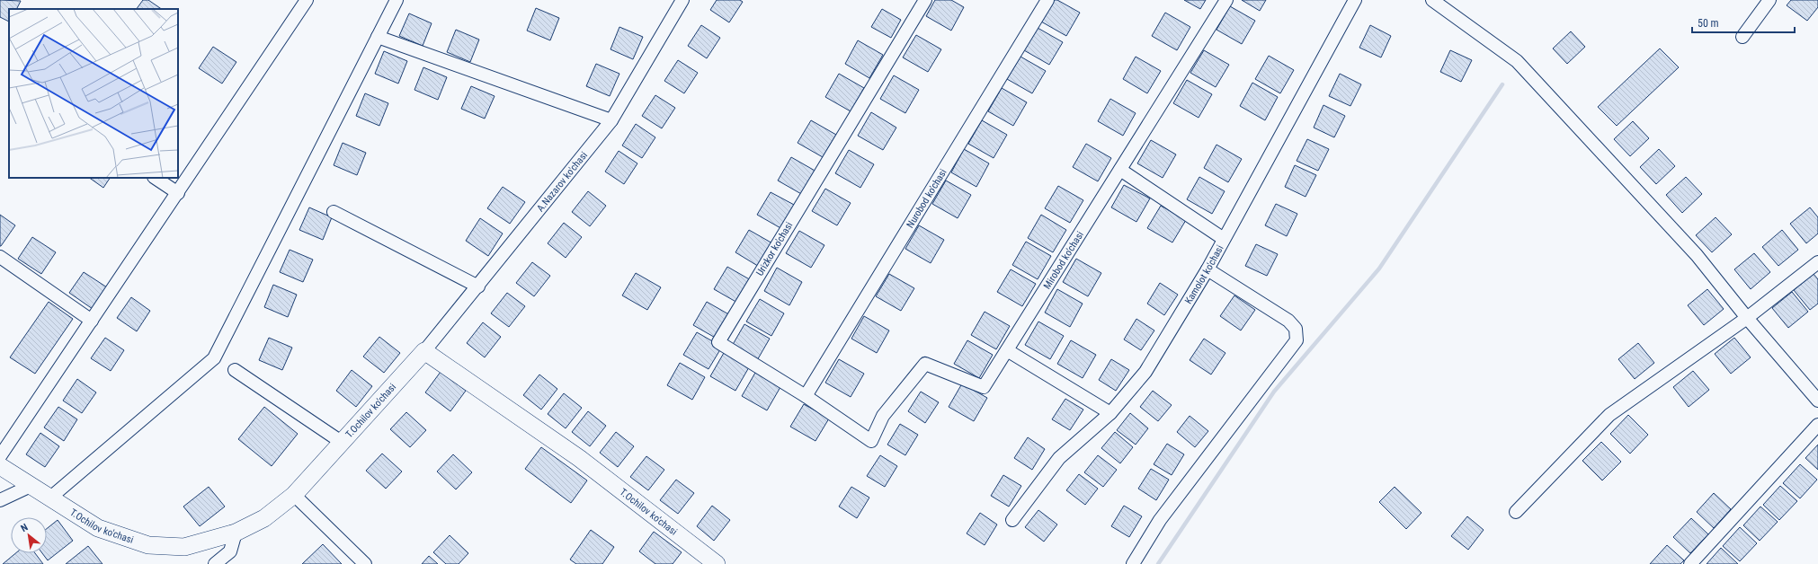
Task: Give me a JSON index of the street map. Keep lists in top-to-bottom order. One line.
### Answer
{"streets":{"main road":["T.Ochilov ko'chasi"],"street":["A.Nazarov ko'chasi","Nurobod ko'chasi","Urizkor ko'chasi","Mirobod ko'chasi","Kamolot ko'chasi"]},"crossings":[["A.Nazarov ko'chasi","T.Ochilov ko'chasi"],["Nurobod ko'chasi","Urizkor ko'chasi"],["Urizkor ko'chasi","Mirobod ko'chasi"]],"scale_bar":"50 m","north":"top left"}
